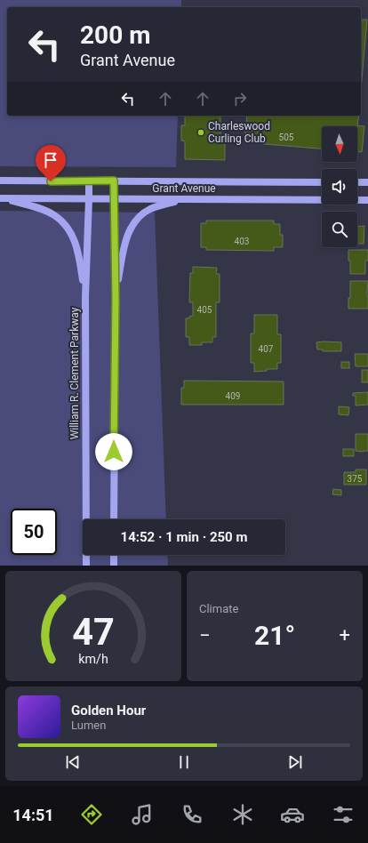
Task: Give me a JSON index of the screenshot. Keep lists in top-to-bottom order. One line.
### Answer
{"streets":{"main road":["Grant Avenue","William R. Clement Parkway"]},"crossings":[["Grant Avenue","William R. Clement Parkway"]],"places":["Charleswood Curling Club"],"house_numbers":["505","403","405","407","409","375"],"north":"bottom","page":{"turn":["200 m","Grant Avenue"],"limit":"50","trip":"14:52 · 1 min · 250 m","tile":"Climate","heat":["−","21°","+"],"song":["Golden Hour","Lumen"],"tabs":"14:51","gauge":["47","km/h"]}}
